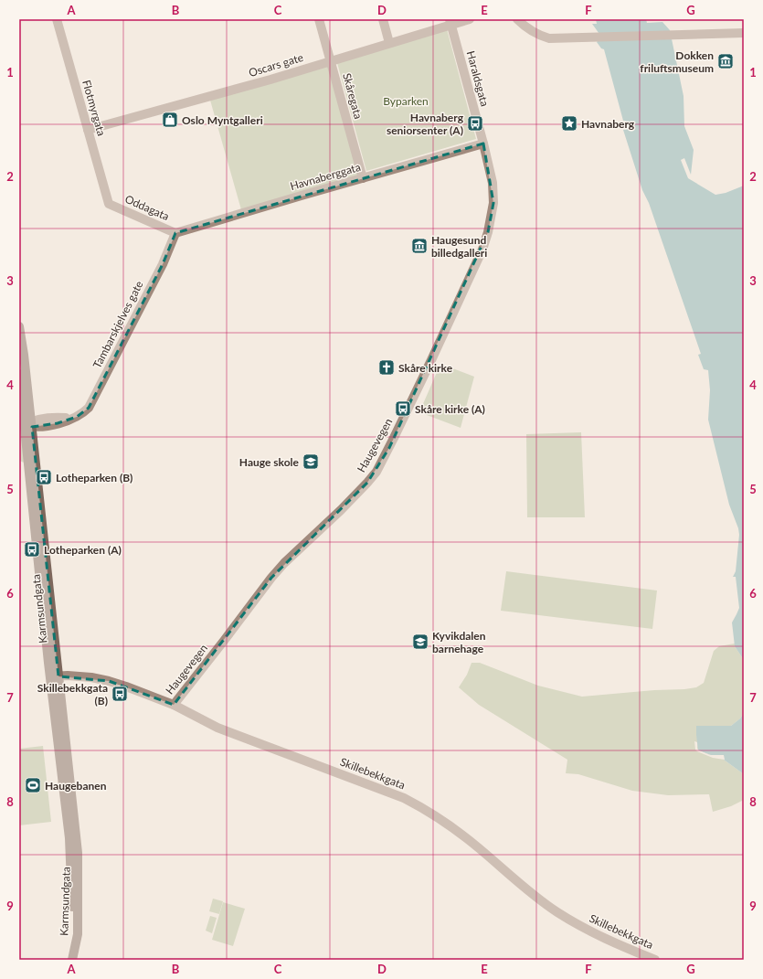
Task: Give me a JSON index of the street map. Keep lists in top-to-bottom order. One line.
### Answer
{"streets":{"main road":["Karmsundgata"],"street":["Oscars gate","Haraldsgata","Skåregata","Flotmyrgata","Havnaberggata","Oddagata","Tambarskjelves gate","Haugevegen","Skillebekkgata"]},"crossings":[["Oscars gate","Haraldsgata"],["Oscars gate","Skåregata"],["Oscars gate","Flotmyrgata"],["Haraldsgata","Havnaberggata"],["Haraldsgata","Haugevegen"],["Skåregata","Havnaberggata"],["Flotmyrgata","Oddagata"],["Havnaberggata","Oddagata"],["Havnaberggata","Tambarskjelves gate"],["Havnaberggata","Haugevegen"],["Oddagata","Tambarskjelves gate"],["Tambarskjelves gate","Karmsundgata"],["Haugevegen","Skillebekkgata"],["Karmsundgata","Skillebekkgata"]],"parks":["Byparken"],"places":{"museum":["Dokken friluftsmuseum","Haugesund billedgalleri"],"shop":["Oslo Myntgalleri"],"bus stop":["Havnaberg seniorsenter (A)","Skåre kirke (A)","Lotheparken (B)","Lotheparken (A)","Skillebekkgata (B)"],"place":["Havnaberg"],"church":["Skåre kirke"],"school or university":["Hauge skole","Kyvikdalen barnehage"],"sports":["Haugebanen"]},"grid":{"columns":["A","B","C","D","E","F","G"],"rows":["1","2","3","4","5","6","7","8","9"]}}
